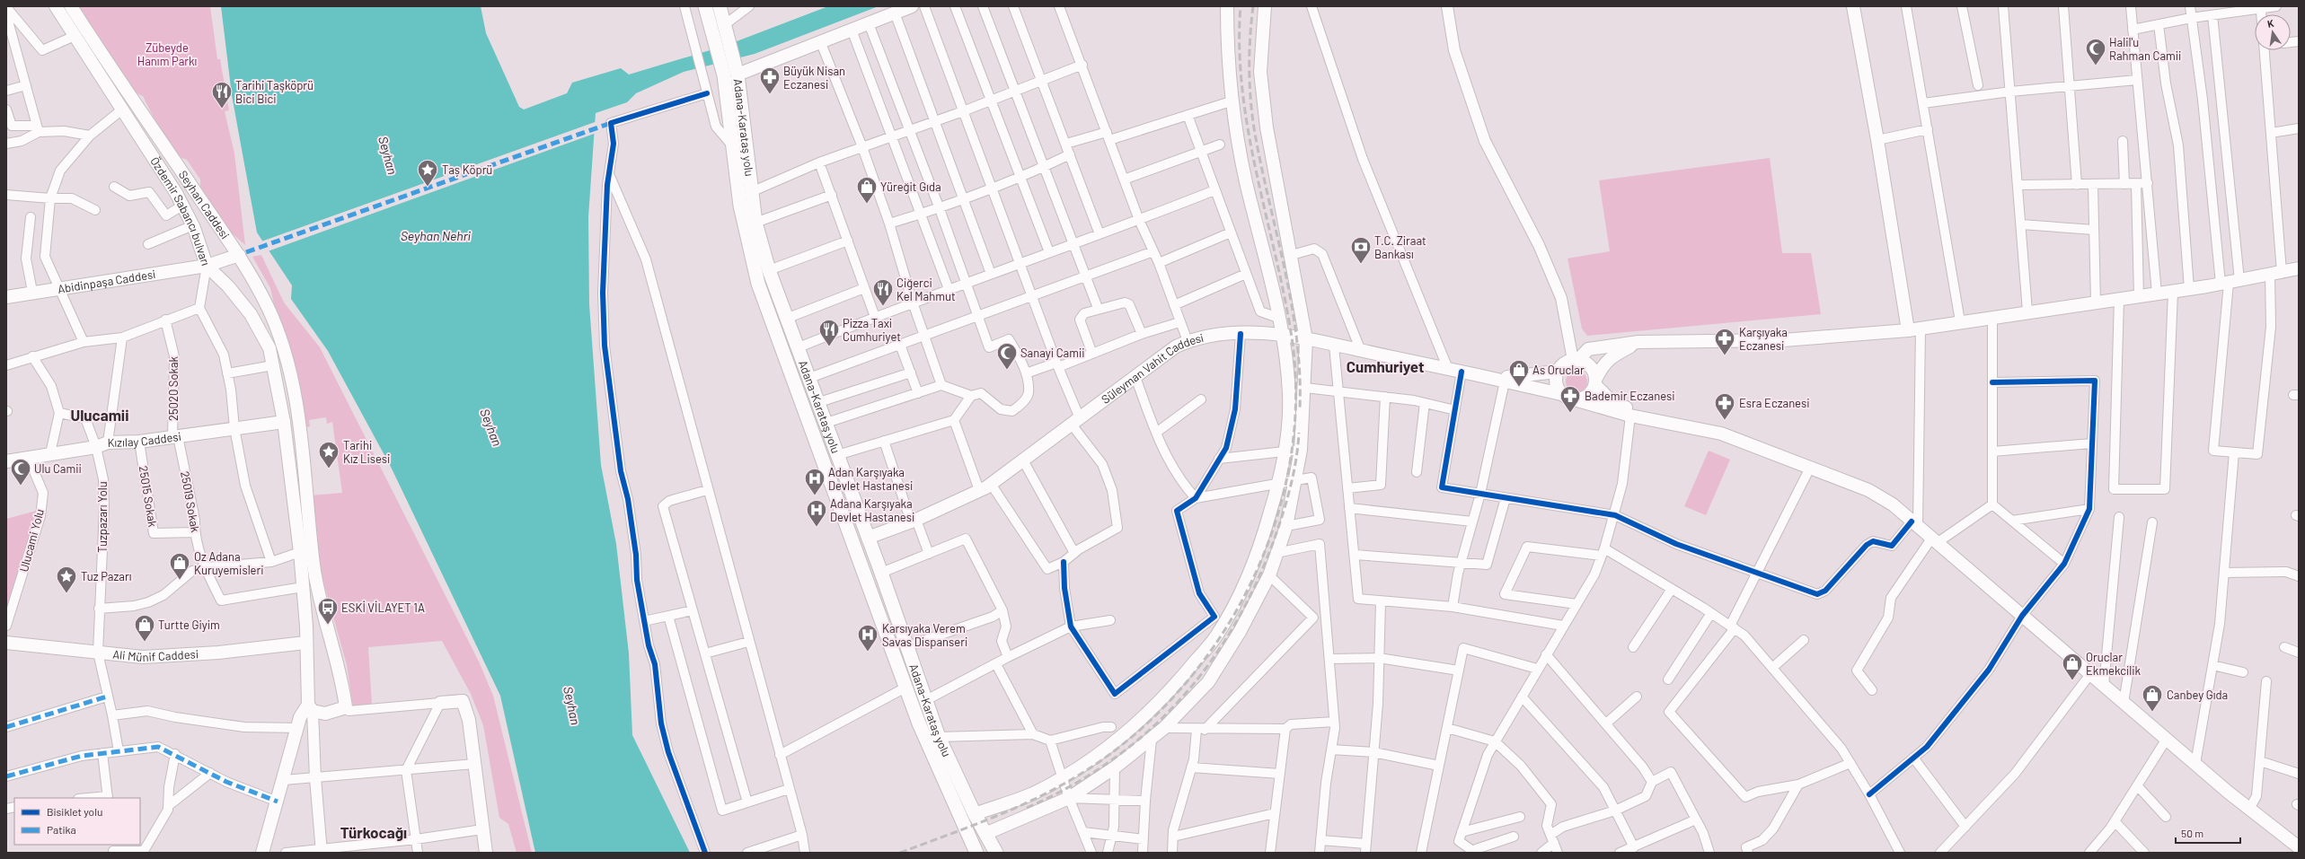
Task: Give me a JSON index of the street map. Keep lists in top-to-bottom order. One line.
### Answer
{"streets":{"main road":["Adana-Karataş yolu","Seyhan Caddesi","Özdemir Sabancı bulvarı","Abidinpaşa Caddesi","Süleyman Vahit Caddesi","Kızılay Caddesi","Ali Münif Caddesi"],"street":["25020 Sokak","25015 Sokak","25019 Sokak","Tuzpazarı Yolu","Ulucami Yolu"]},"crossings":[["Adana-Karataş yolu","Süleyman Vahit Caddesi"],["Seyhan Caddesi","Abidinpaşa Caddesi"],["Özdemir Sabancı bulvarı","Abidinpaşa Caddesi"],["Özdemir Sabancı bulvarı","Kızılay Caddesi"],["Özdemir Sabancı bulvarı","25019 Sokak"],["Özdemir Sabancı bulvarı","Ali Münif Caddesi"],["25020 Sokak","Kızılay Caddesi"],["25020 Sokak","25019 Sokak"],["Kızılay Caddesi","25015 Sokak"],["Kızılay Caddesi","25019 Sokak"],["Kızılay Caddesi","Tuzpazarı Yolu"],["Kızılay Caddesi","Ulucami Yolu"],["25015 Sokak","25019 Sokak"],["Tuzpazarı Yolu","Ali Münif Caddesi"]],"districts":["Cumhuriyet","Ulucamii","Türkocağı"],"water":["Seyhan","Seyhan Nehri"],"parks":["Zübeyde Hanım Parkı"],"places":{"mosque":["Halil'u Rahman Camii","Sanayi Camii","Ulu Camii"],"pharmacy":["Büyük Nisan Eczanesi","Karşıyaka Eczanesi","Bademir Eczanesi","Esra Eczanesi"],"restaurant":["Tarihi Taşköprü Bici Bici","Ciğerci Kel Mahmut","Pizza Taxi Cumhuriyet"],"place":["Taș Köprü","Tarihi Kız Lisesi","Tuz Pazarı"],"shop":["Yüreğit Gıda","As Oruclar","Oz Adana Kuruyemisleri","Turtte Giyim","Oruclar Ekmekcilik","Canbey Gıda"],"bank":["T.C. Ziraat Bankası"],"hospital":["Adan Karşıyaka Devlet Hastanesi","Adana Karşıyaka Devlet Hastanesi","Karsıyaka Verem Savas Dispanseri"],"bus stop":["ESKİ VİLAYET 1A"]},"legend":["Bisiklet yolu","Patika"],"scale_bar":"50 m","north":"top"}
